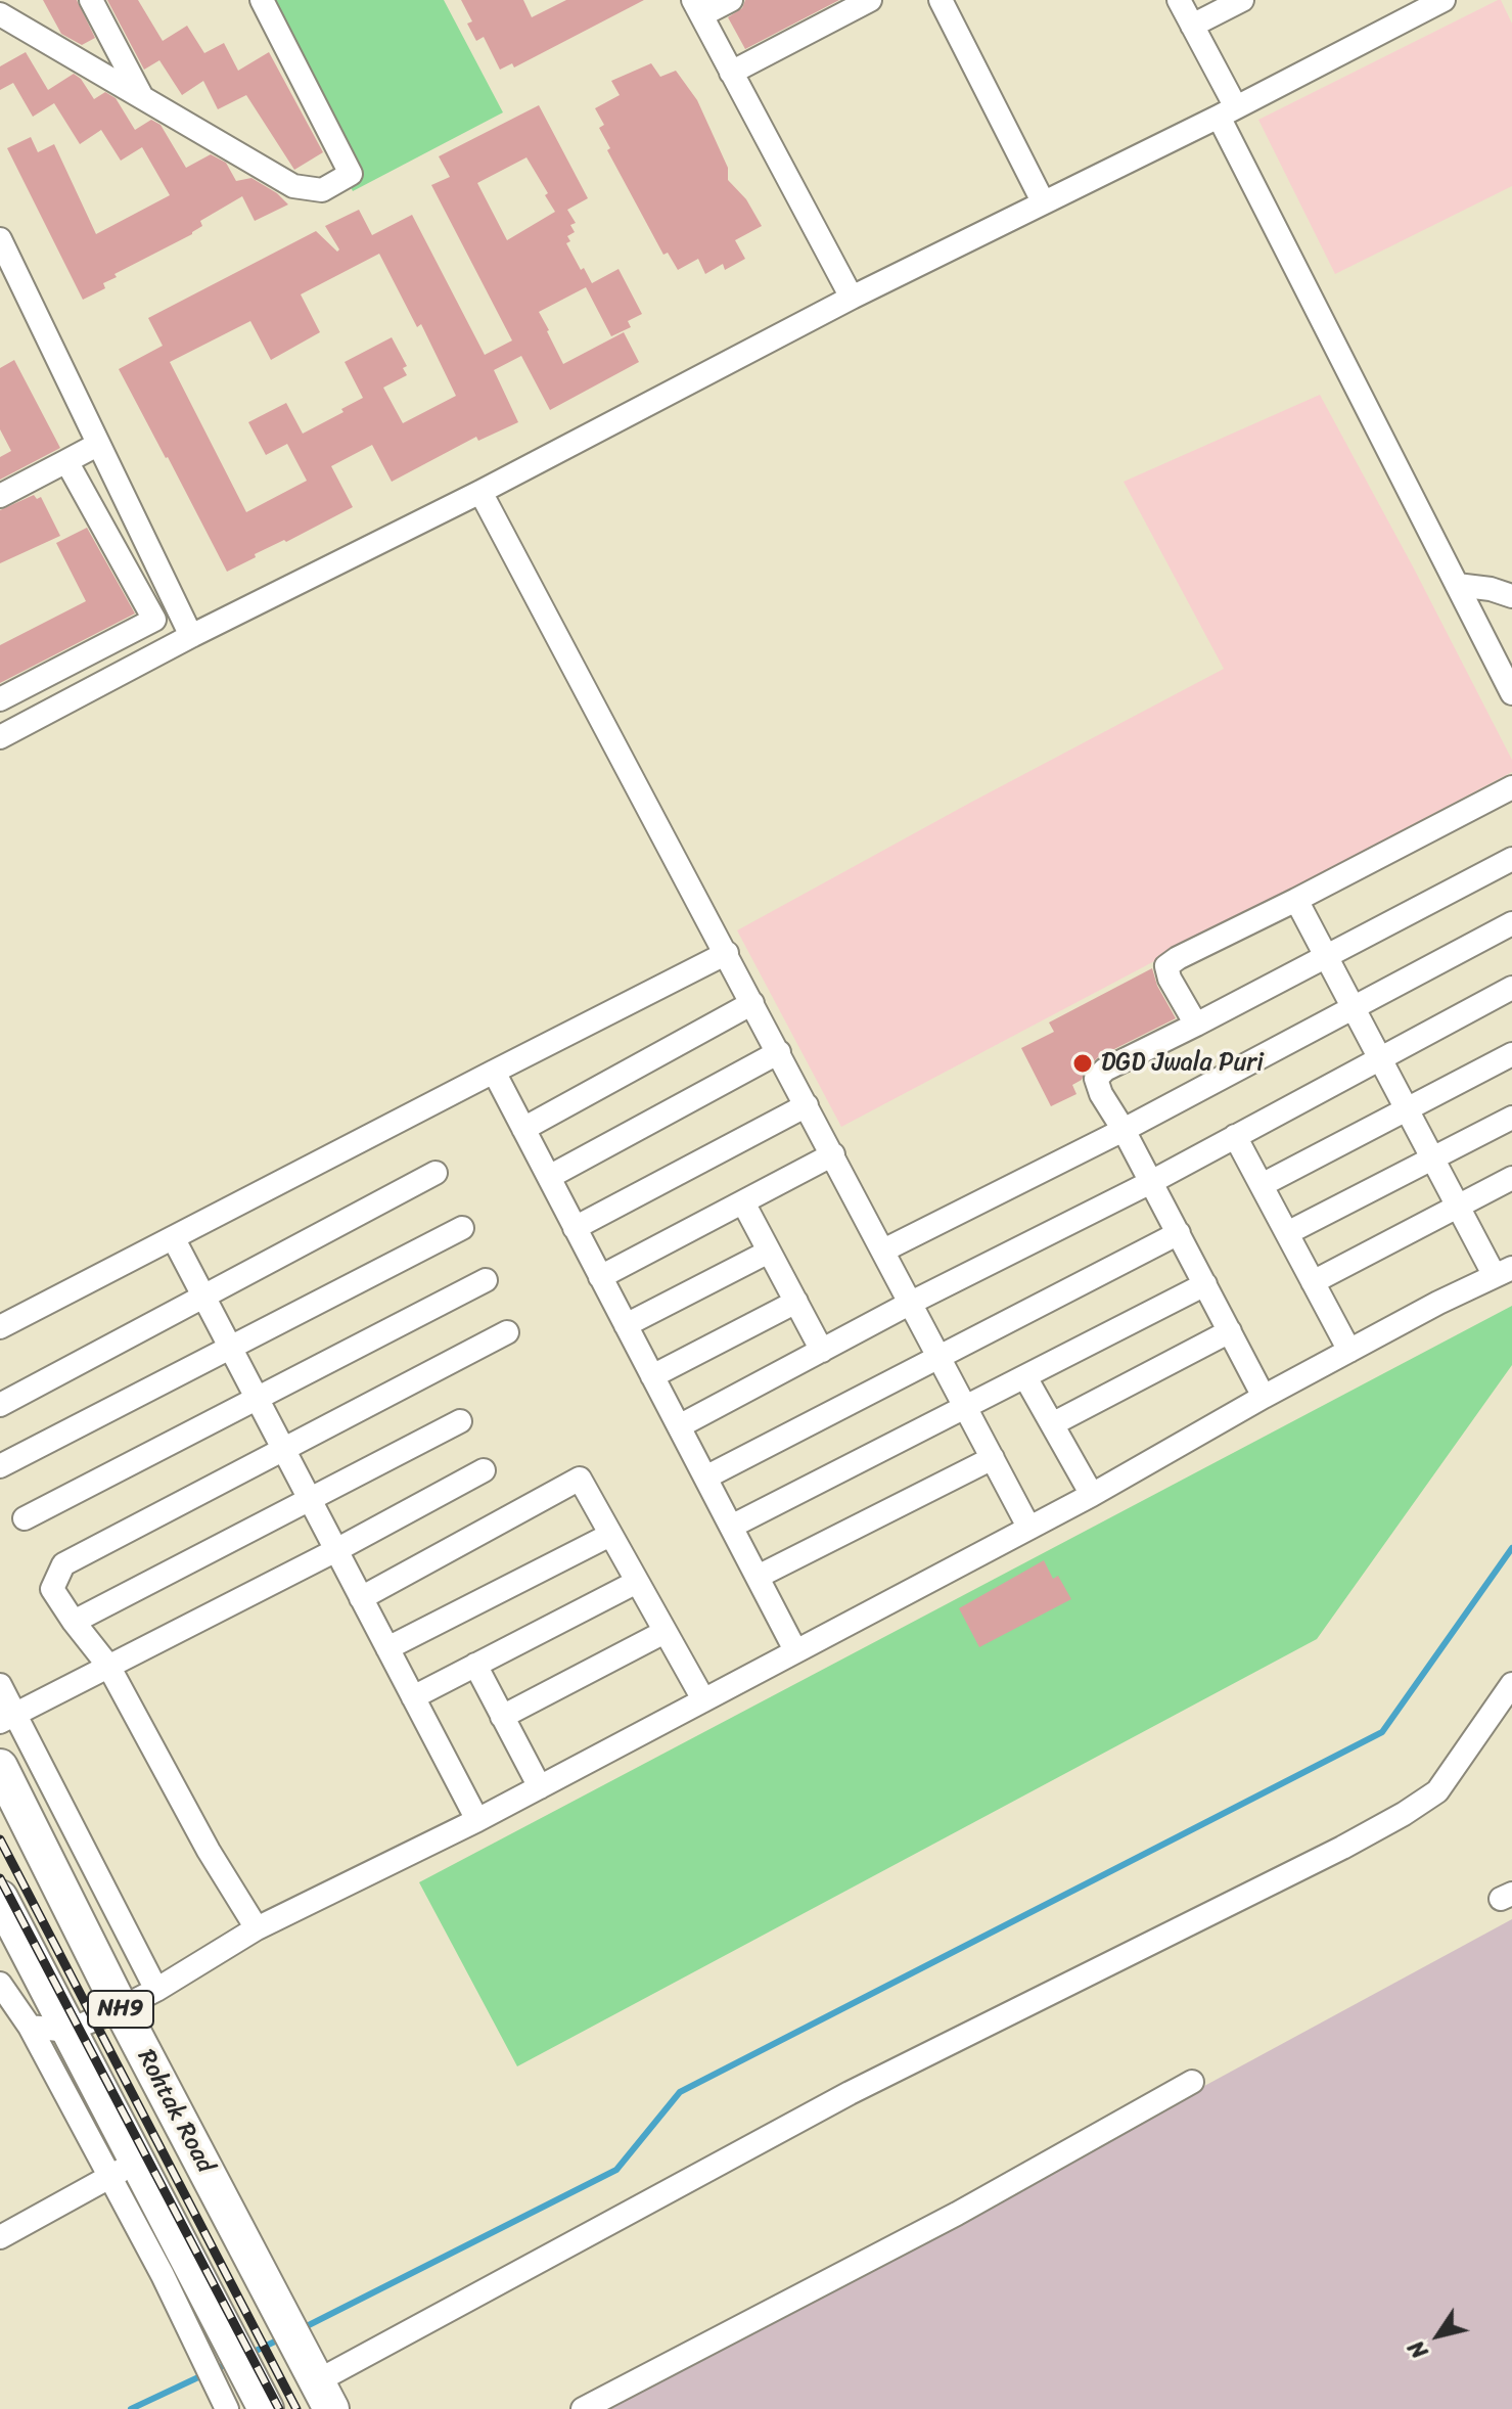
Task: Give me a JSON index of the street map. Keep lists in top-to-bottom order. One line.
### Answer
{"streets":{"highway":["NH9","Rohtak Road"]},"places":["DGD Jwala Puri"],"north":"bottom left"}
